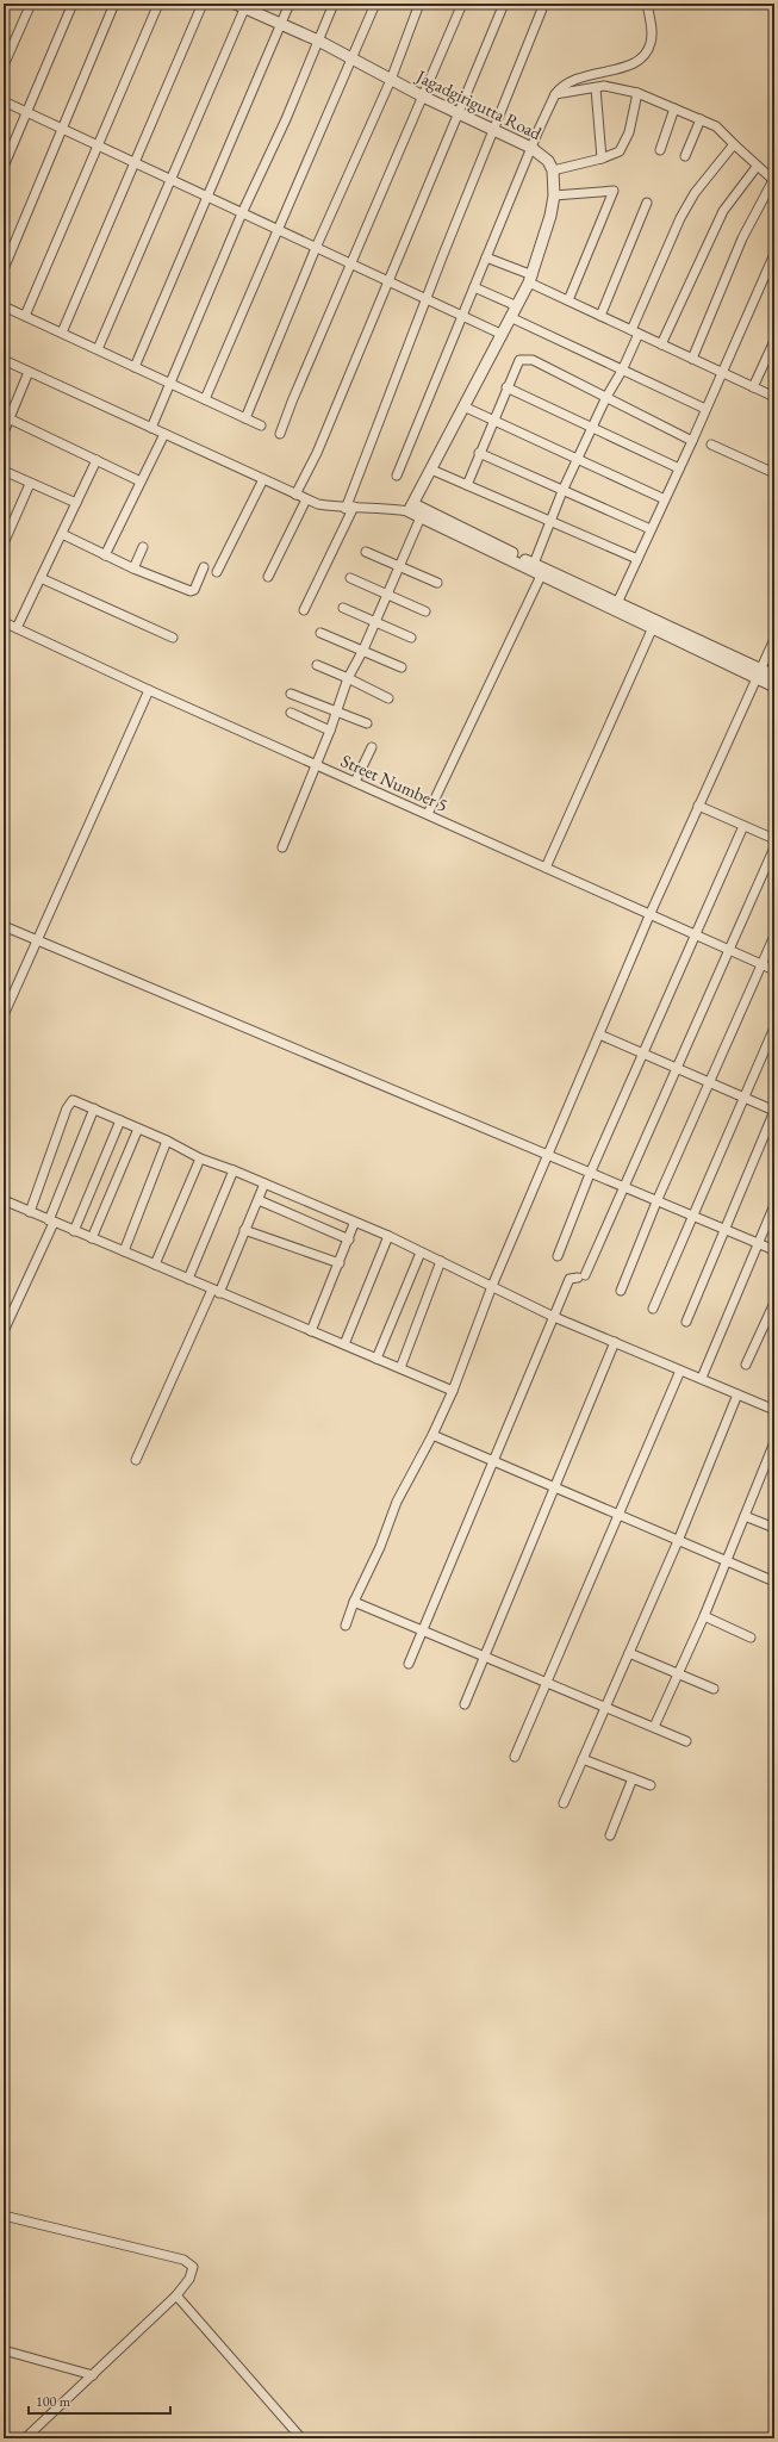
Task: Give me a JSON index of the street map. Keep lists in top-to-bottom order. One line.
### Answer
{"streets":{"street":["Jagadgirigutta Road","Street Number 5"]},"scale_bar":"100 m"}
